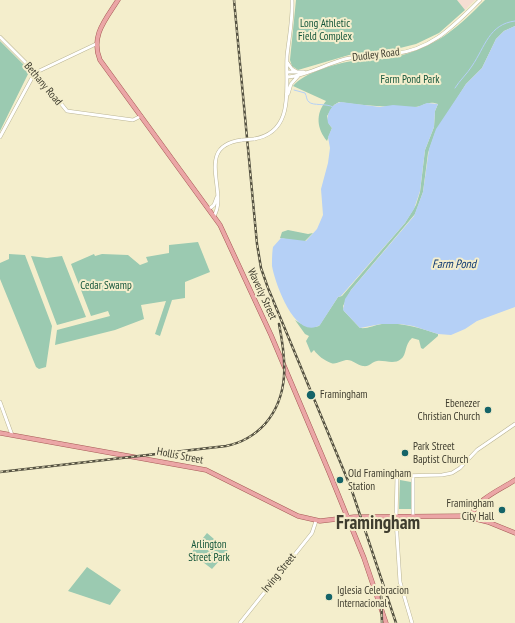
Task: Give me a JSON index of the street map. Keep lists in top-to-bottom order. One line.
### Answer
{"streets":{"main road":["Waverly Street","Hollis Street"],"street":["Dudley Road","Bethany Road","Irving Street"]},"crossings":[["Bethany Road","Waverly Street"],["Waverly Street","Hollis Street"],["Hollis Street","Irving Street"]],"districts":["Framingham"],"water":["Farm Pond"],"parks":["Long Athletic Field Complex","Farm Pond Park","Cedar Swamp","Arlington Street Park"],"places":["Framingham","Ebenezer Christian Church","Park Street Baptist Church","Old Framingham Station","Framingham City Hall","Iglesia Celebracion Internacional"]}
